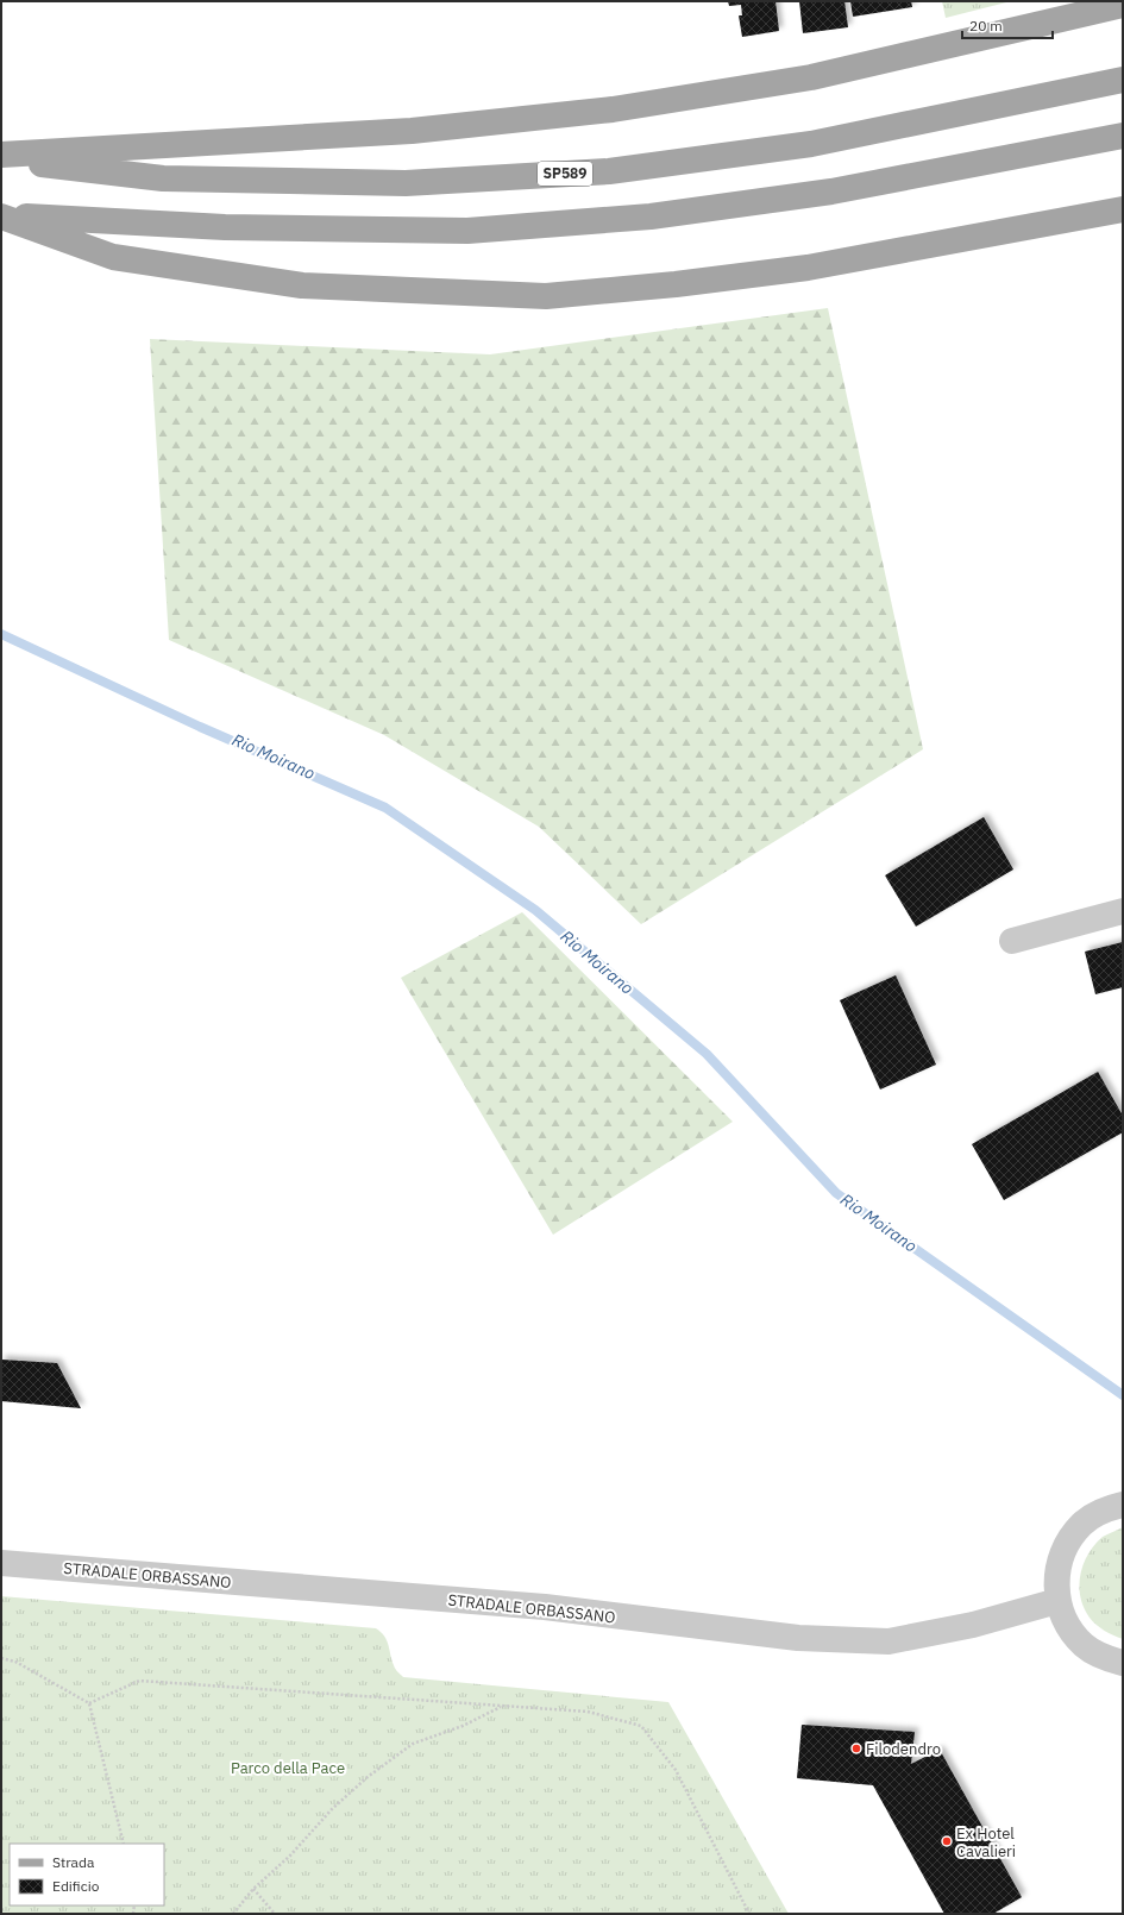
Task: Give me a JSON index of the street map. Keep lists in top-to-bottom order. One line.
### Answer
{"streets":{"main road":["SP589"],"street":["STRADALE ORBASSANO"]},"water":["Rio Moirano"],"parks":["Parco della Pace"],"places":["Filodendro","Ex Hotel Cavalieri"],"legend":["Strada","Edificio"],"scale_bar":"20 m"}
